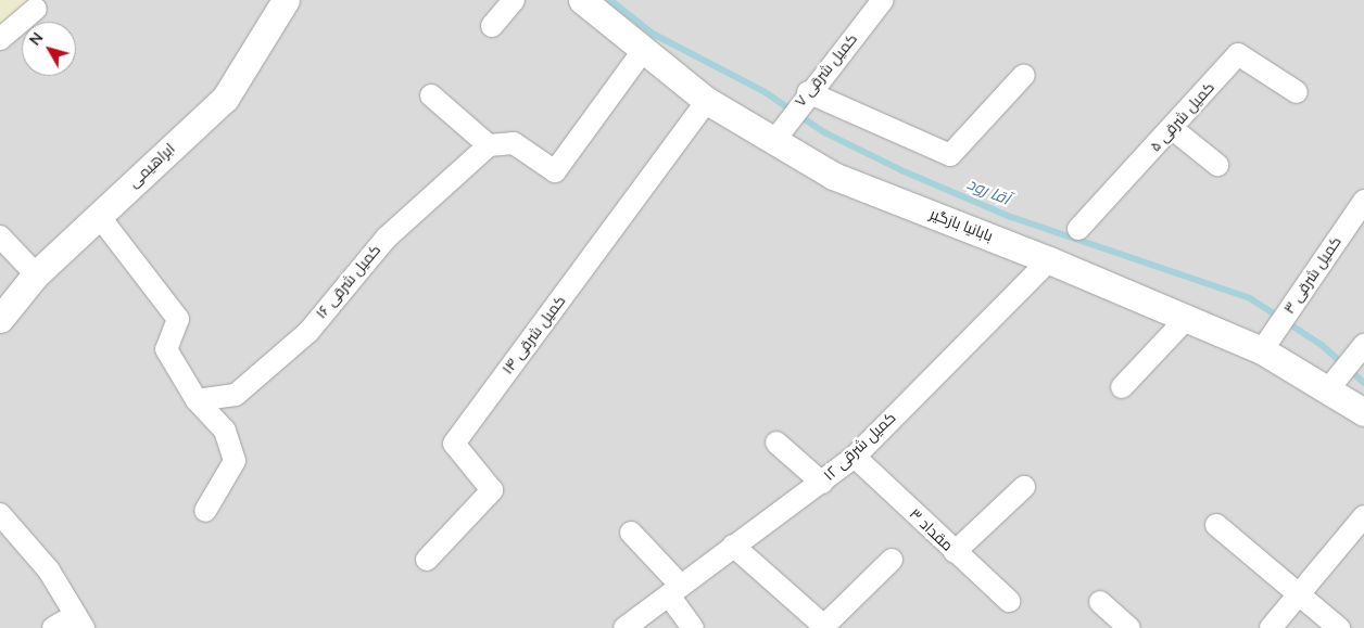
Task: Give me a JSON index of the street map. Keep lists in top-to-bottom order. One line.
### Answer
{"streets":{"street":["کمیل شرقی ۷","کمیل شرقی ۵","ابراهیمی","بابانیا بازگیر","کمیل شرقی ۳","کمیل شرقی ۱۶","کمیل شرقی ۱۴","کمیل شرقی ۱۲","مقداد ۳"]},"crossings":[["کمیل شرقی ۷","بابانیا بازگیر"],["بابانیا بازگیر","کمیل شرقی ۳"],["بابانیا بازگیر","کمیل شرقی ۱۴"],["بابانیا بازگیر","کمیل شرقی ۱۲"],["کمیل شرقی ۱۲","مقداد ۳"]],"water":["آقا رود"],"north":"top left"}
